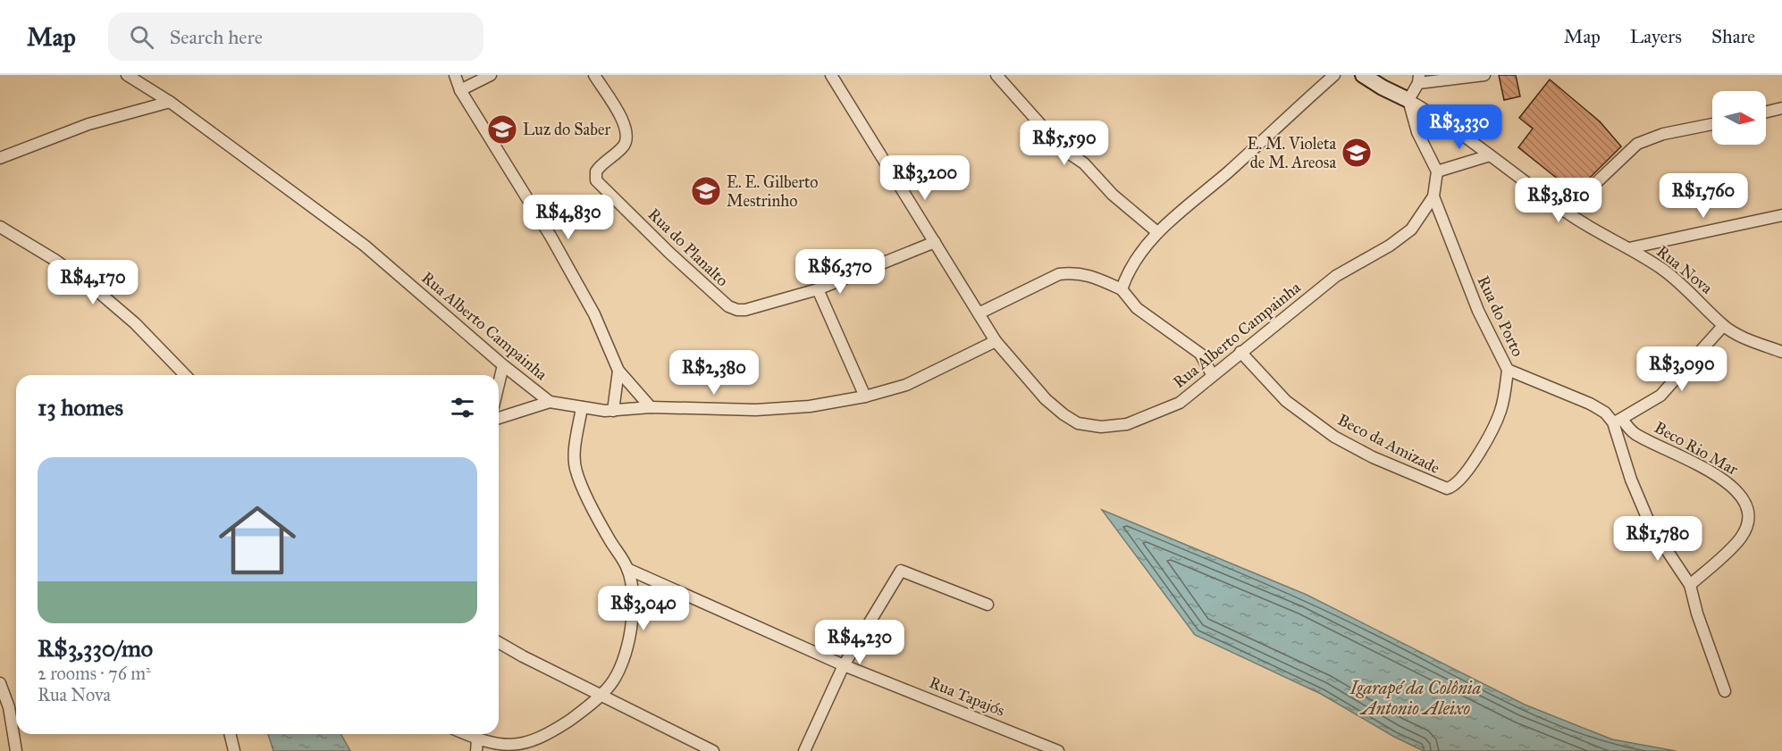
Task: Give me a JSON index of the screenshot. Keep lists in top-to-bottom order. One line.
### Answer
{"streets":{"street":["Rua do Planalto","Rua Nova","Rua do Porto","Rua Alberto Campainha","Beco da Amizade","Beco Rio Mar","Rua Tapajós"]},"crossings":[["Rua do Porto","Rua Alberto Campainha"],["Rua do Porto","Beco da Amizade"],["Rua do Porto","Beco Rio Mar"],["Rua Alberto Campainha","Beco da Amizade"]],"water":["Igarapé da Colônia Antonio Aleixo"],"places":{"school or university":["Luz do Saber","E. M. Violeta de M. Areosa","E. E. Gilberto Mestrinho"]},"north":"right","page":{"header":"Map","search":"Search here","nav":["Map","Layers","Share"],"price":["R$3,330","R$5,590","R$3,200","R$1,760","R$3,810","R$4,830","R$6,370","R$4,170","R$3,090","R$2,380","R$1,780","R$3,040","R$4,230"],"heading":"13 homes","list":[{"name":"R$3,330/mo","note":"2 rooms · 76 m² · Rua Nova"}]}}
